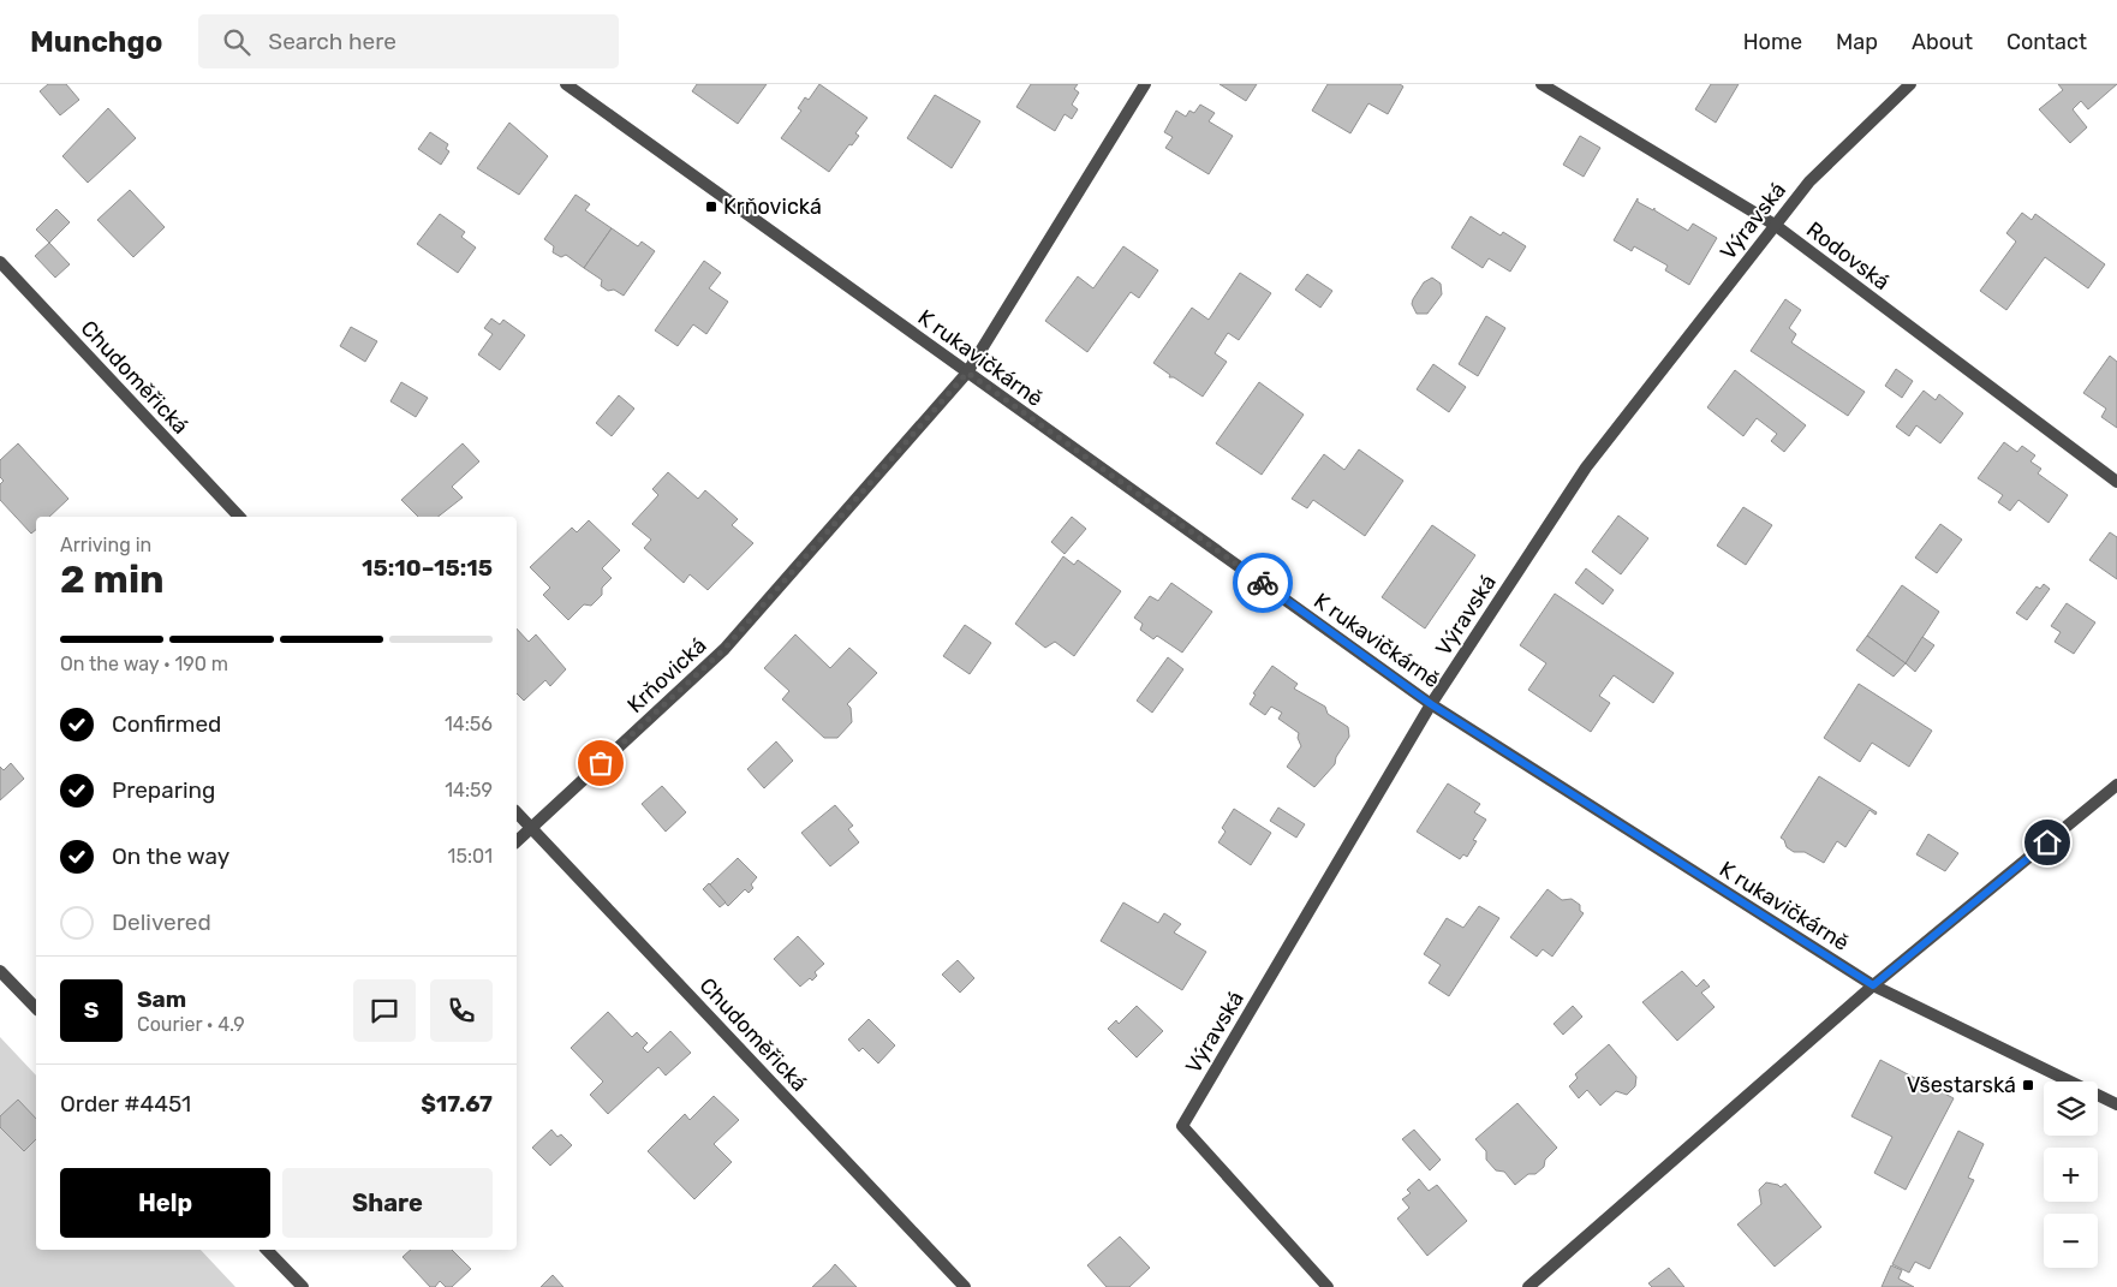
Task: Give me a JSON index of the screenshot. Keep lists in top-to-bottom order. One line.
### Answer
{"streets":{"street":["Výravská","Rodovská","K rukavičkárně","Chudoměřická","Krňovická"]},"crossings":[["Výravská","Rodovská"],["Výravská","K rukavičkárně"],["K rukavičkárně","Krňovická"],["Chudoměřická","Krňovická"]],"places":{"transit":["Krňovická","Všestarská"]},"page":{"header":"Munchgo","search":"Search here","nav":["Home","Map","About","Contact"],"heading":["2 min","Arriving in","15:10–15:15"],"panel":["Sam","Courier · 4.9","Order #4451","$17.67"],"bar":"On the way · 190 m","list":[["Confirmed","14:56"],["Preparing","14:59"],["On the way","15:01"],"Delivered"],"round":"S","map_buttons":["+","−"],"buttons":["Help","Share"]}}
